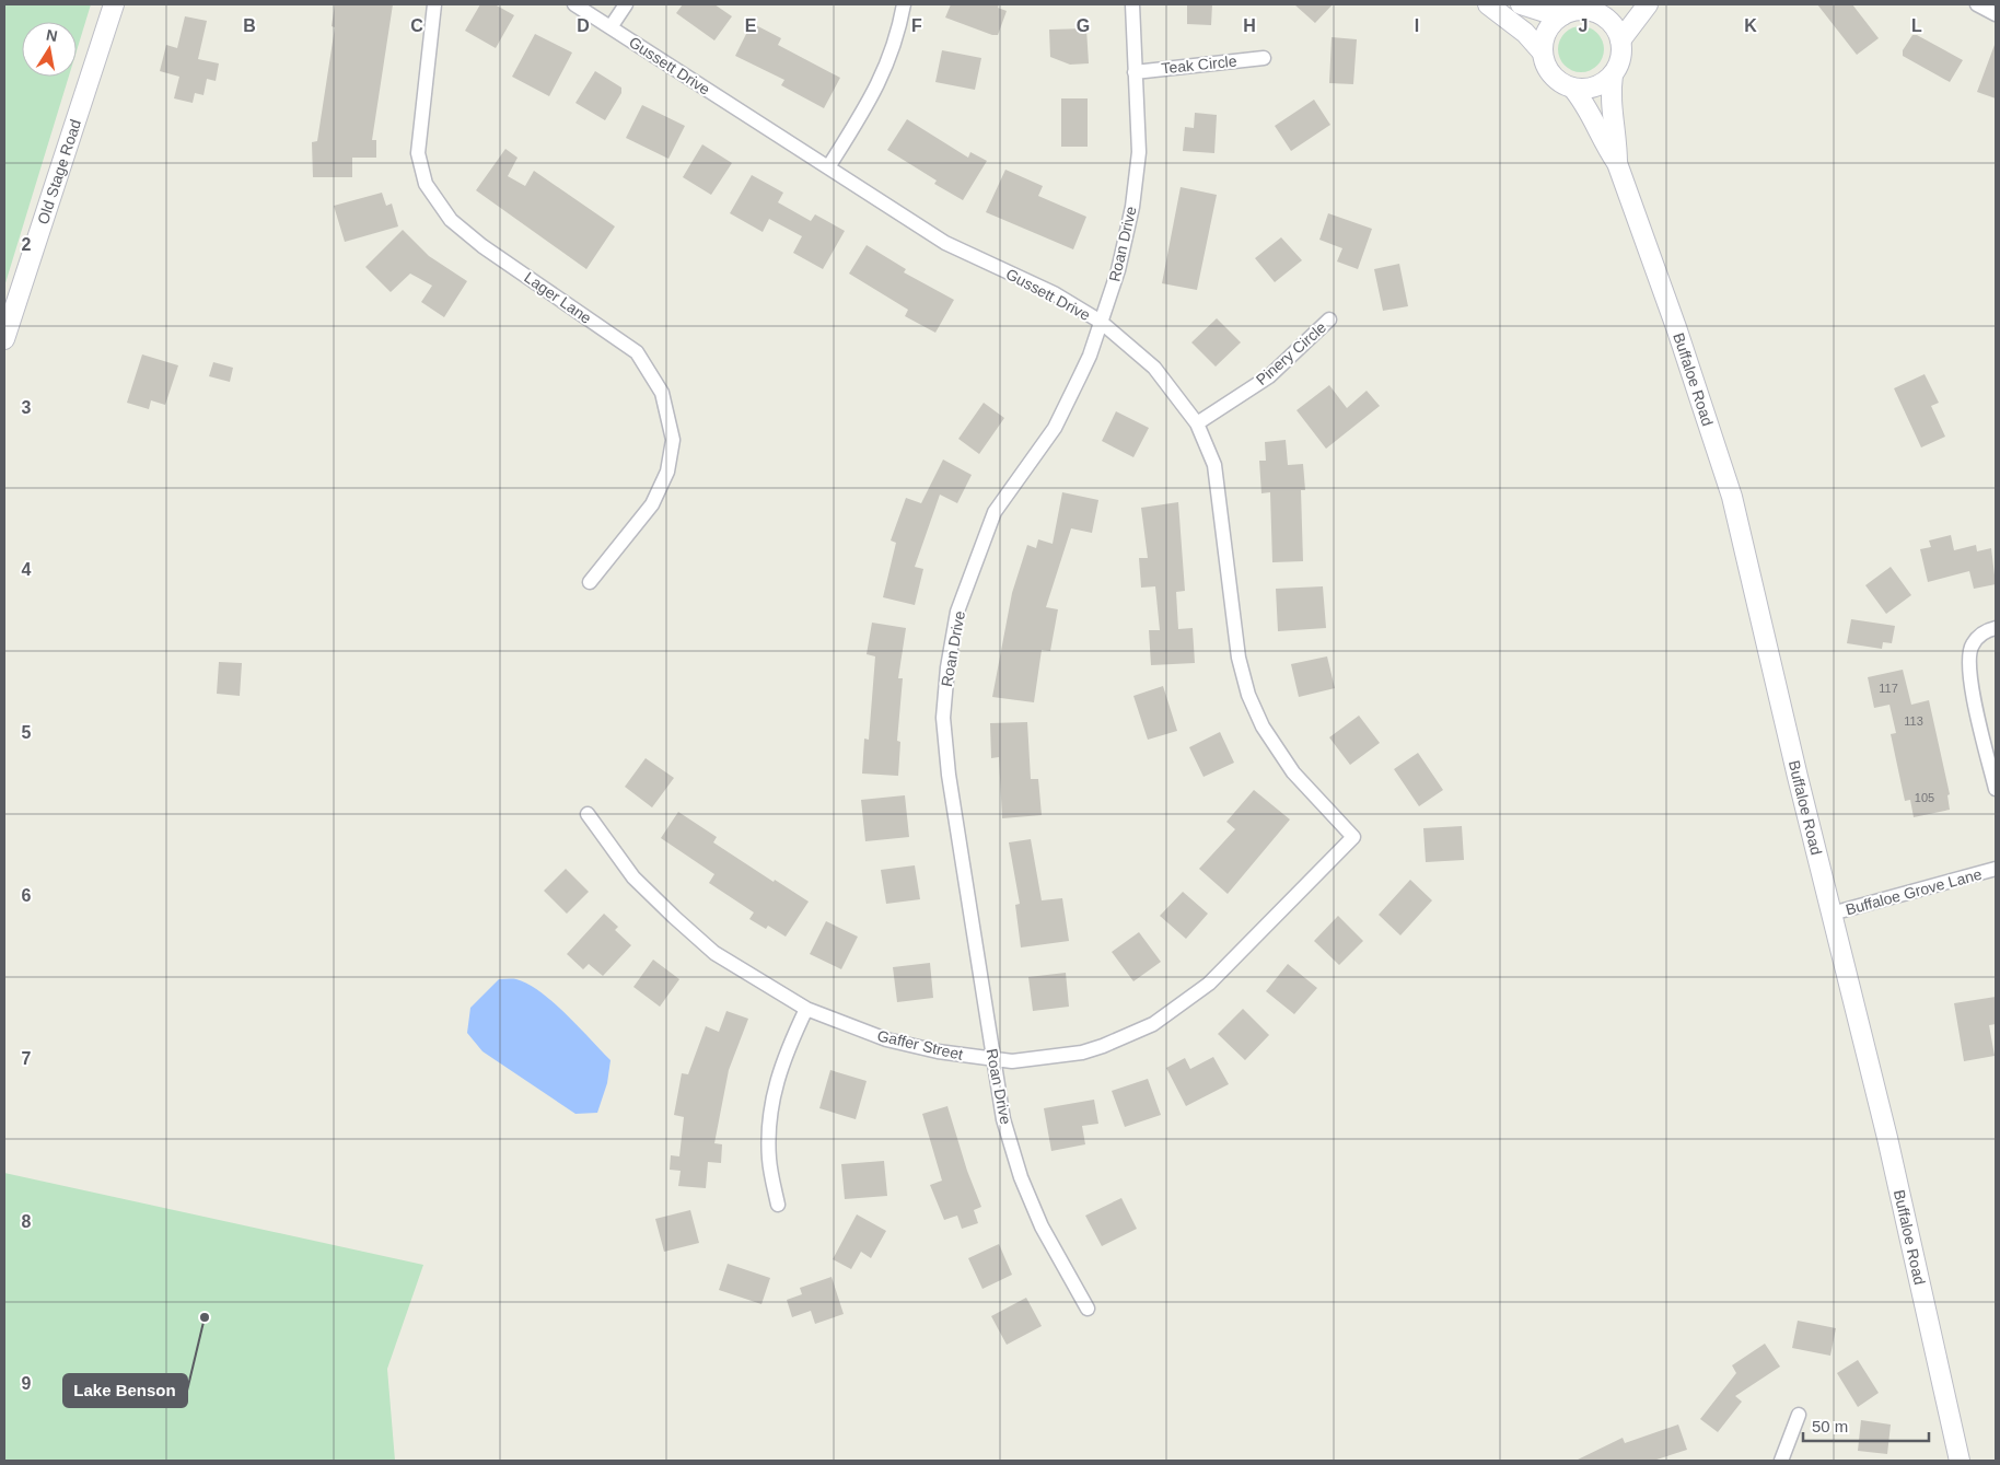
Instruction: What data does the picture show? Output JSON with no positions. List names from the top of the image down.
{
  "streets": {
    "street": [
      "Teak Circle",
      "Gussett Drive",
      "Old Stage Road",
      "Roan Drive",
      "Lager Lane",
      "Pinery Circle",
      "Buffaloe Road",
      "Buffaloe Grove Lane",
      "Gaffer Street"
    ]
  },
  "crossings": [
    ["Teak Circle", "Roan Drive"],
    ["Gussett Drive", "Roan Drive"],
    ["Gussett Drive", "Pinery Circle"],
    ["Gussett Drive", "Gaffer Street"],
    ["Roan Drive", "Gaffer Street"],
    ["Buffaloe Road", "Buffaloe Grove Lane"]
  ],
  "places": ["Lake Benson"],
  "house_numbers": ["117", "113", "105"],
  "scale_bar": "50 m",
  "north": "top",
  "grid": {
    "columns": [
      "B",
      "C",
      "D",
      "E",
      "F",
      "G",
      "H",
      "I",
      "J",
      "K",
      "L"
    ],
    "rows": [
      "2",
      "3",
      "4",
      "5",
      "6",
      "7",
      "8",
      "9"
    ]
  }
}
